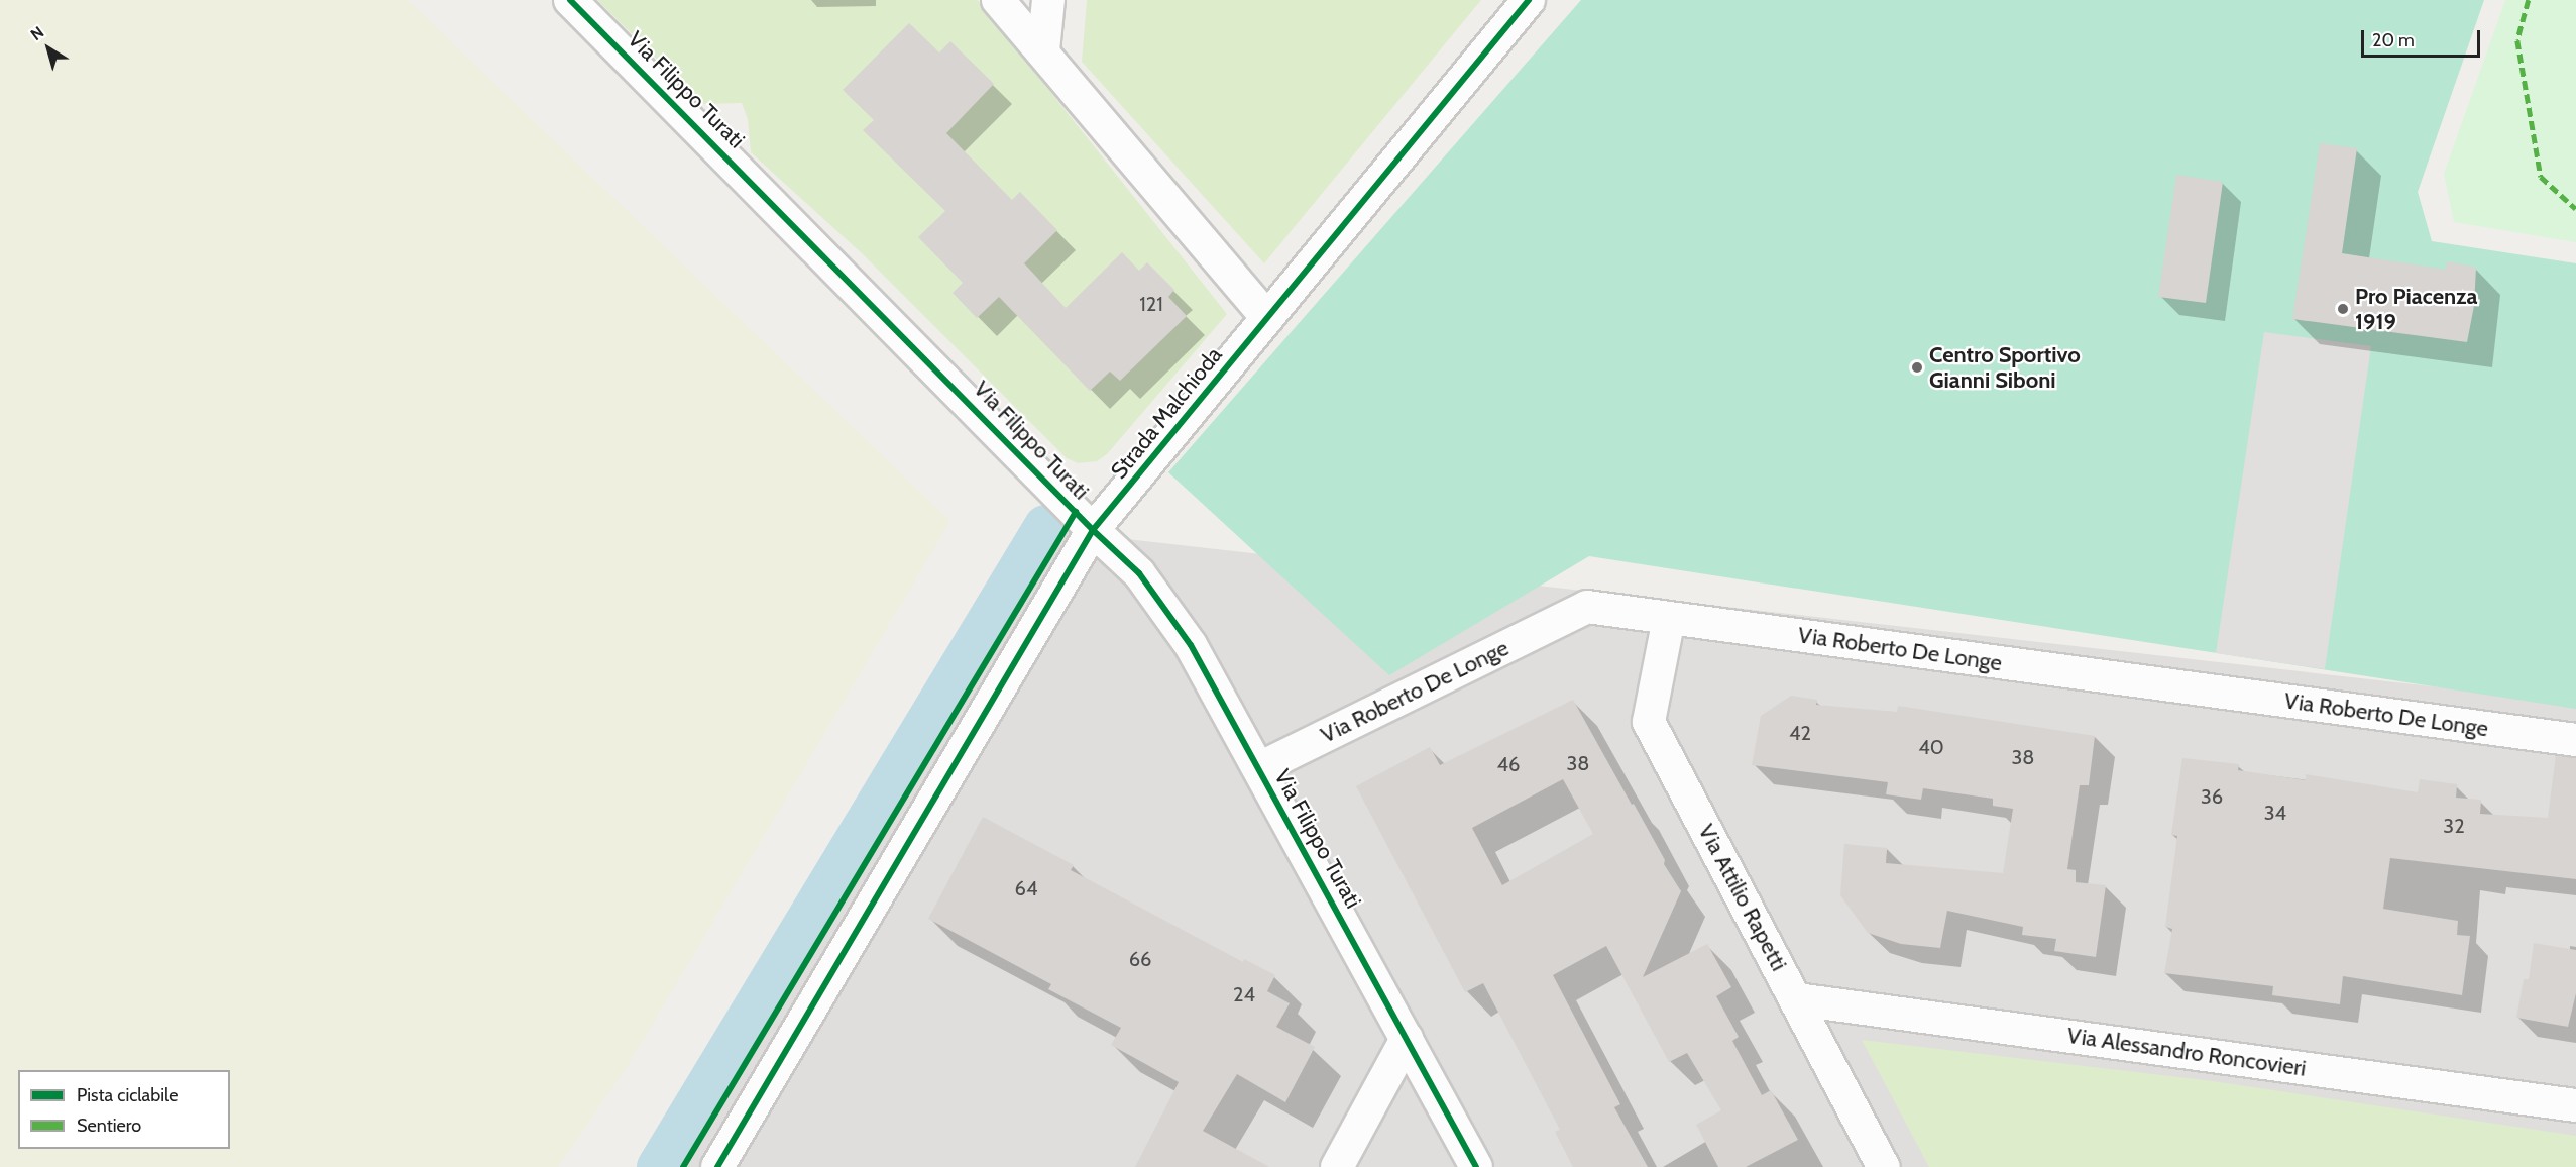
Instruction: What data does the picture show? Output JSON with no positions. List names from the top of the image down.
{
  "streets": {
    "street": [
      "Via Filippo Turati",
      "Strada Malchioda",
      "Via Roberto De Longe",
      "Via Attilio Rapetti",
      "Via Alessandro Roncovieri"
    ]
  },
  "crossings": [
    ["Via Filippo Turati", "Strada Malchioda"],
    ["Via Filippo Turati", "Via Roberto De Longe"],
    ["Via Roberto De Longe", "Via Attilio Rapetti"],
    ["Via Attilio Rapetti", "Via Alessandro Roncovieri"]
  ],
  "places": ["Pro Piacenza 1919", "Centro Sportivo Gianni Siboni"],
  "house_numbers": [
    "121",
    "42",
    "40",
    "38",
    "38",
    "46",
    "36",
    "34",
    "32",
    "64",
    "66",
    "24"
  ],
  "legend": ["Pista ciclabile", "Sentiero"],
  "scale_bar": "20 m",
  "north": "top left"
}
